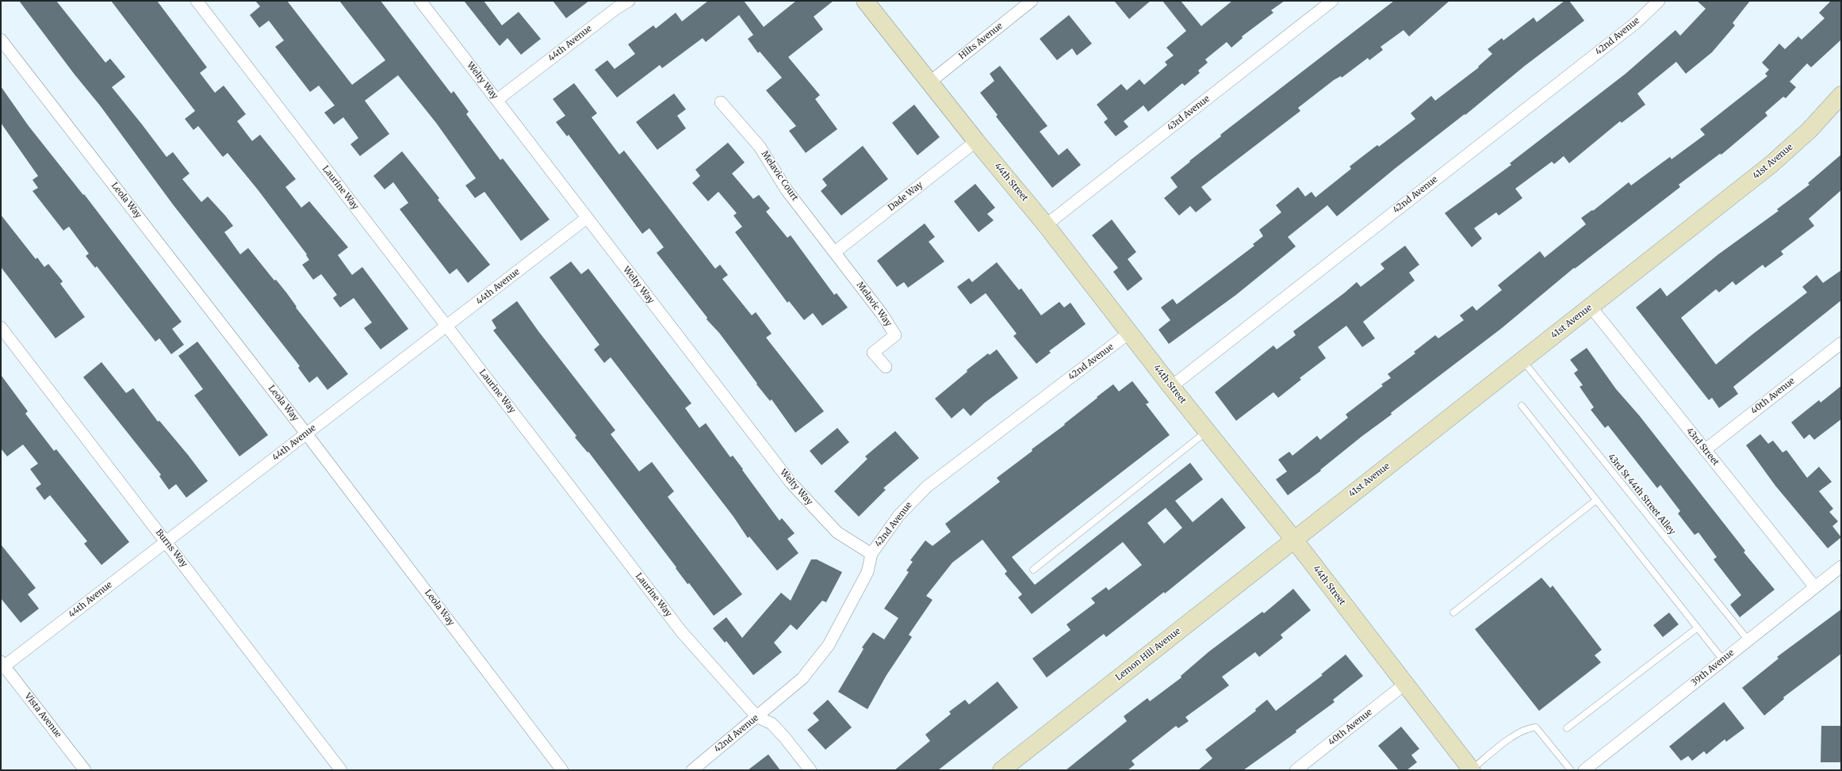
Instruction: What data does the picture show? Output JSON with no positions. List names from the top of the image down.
{
  "streets": {
    "street": [
      "42nd Avenue",
      "Hilts Avenue",
      "44th Avenue",
      "Welty Way",
      "43rd Avenue",
      "41st Avenue",
      "Melavic Court",
      "44th Street",
      "Laurine Way",
      "Dade Way",
      "Leola Way",
      "Melavic Way",
      "40th Avenue",
      "43rd Street",
      "Burns Way",
      "Lemon Hill Avenue",
      "39th Avenue",
      "Vista Avenue"
    ],
    "lane": ["43rd St 44th Street Alley"]
  },
  "crossings": [
    ["42nd Avenue", "Welty Way"],
    ["42nd Avenue", "44th Street"],
    ["42nd Avenue", "Laurine Way"],
    ["Hilts Avenue", "44th Street"],
    ["44th Avenue", "Welty Way"],
    ["44th Avenue", "Laurine Way"],
    ["44th Avenue", "Leola Way"],
    ["44th Avenue", "Burns Way"],
    ["44th Avenue", "Vista Avenue"],
    ["43rd Avenue", "44th Street"],
    ["41st Avenue", "44th Street"],
    ["41st Avenue", "43rd Street"],
    ["41st Avenue", "43rd St 44th Street Alley"],
    ["41st Avenue", "Lemon Hill Avenue"],
    ["Melavic Court", "Dade Way"],
    ["Melavic Court", "Melavic Way"],
    ["44th Street", "Dade Way"],
    ["44th Street", "40th Avenue"],
    ["44th Street", "Lemon Hill Avenue"],
    ["Dade Way", "Melavic Way"],
    ["40th Avenue", "43rd Street"],
    ["43rd Street", "39th Avenue"],
    ["43rd St 44th Street Alley", "39th Avenue"]
  ]
}
